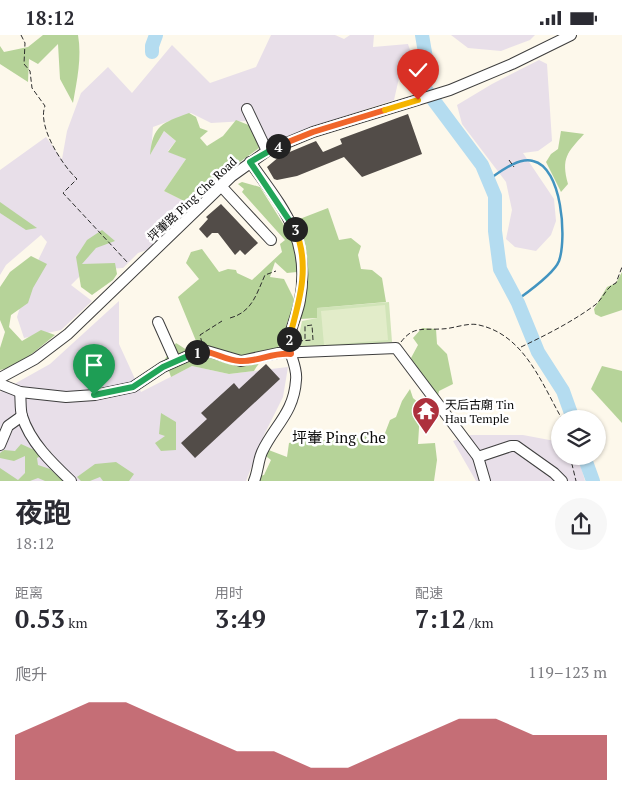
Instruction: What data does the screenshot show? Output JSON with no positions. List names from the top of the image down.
{
  "streets": {
    "street": ["坪輋路 Ping Che Road"]
  },
  "districts": ["坪輋 Ping Che"],
  "places": {
    "temple": ["天后古廟 Tin Hau Temple"]
  },
  "page": {
    "status": "18:12",
    "pins": [
      "4",
      "3",
      "2",
      "1"
    ],
    "heading": ["夜跑", "18:12"],
    "stats": [
      ["距离", "0.53 km"],
      ["用时", "3:49"],
      ["配速", "7:12 /km"]
    ],
    "chart": ["爬升", "119–123 m"]
  }
}
